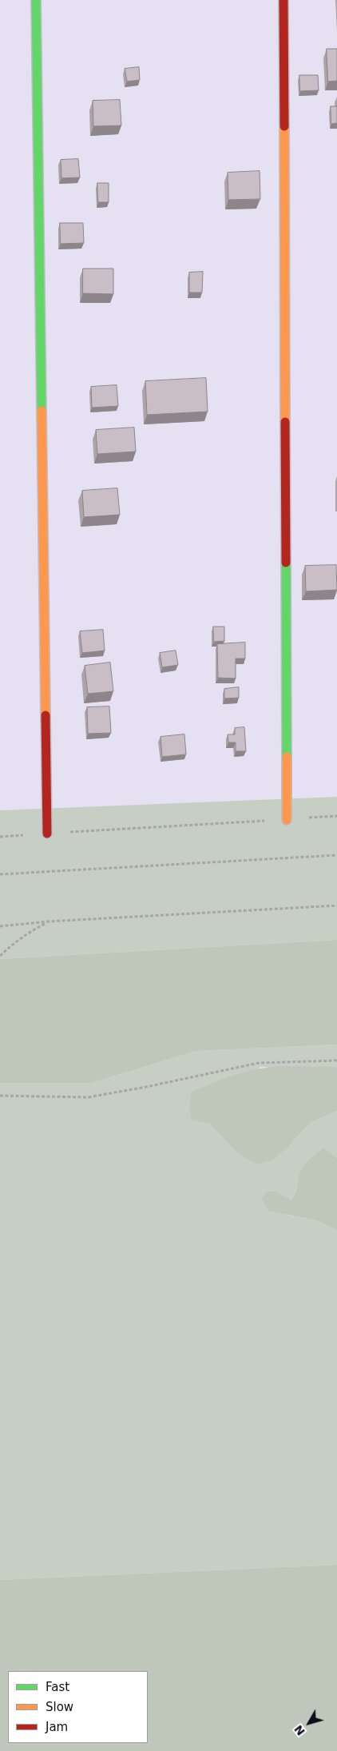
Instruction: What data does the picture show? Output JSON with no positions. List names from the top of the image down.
{
  "legend": ["Fast", "Slow", "Jam"],
  "north": "bottom left"
}
